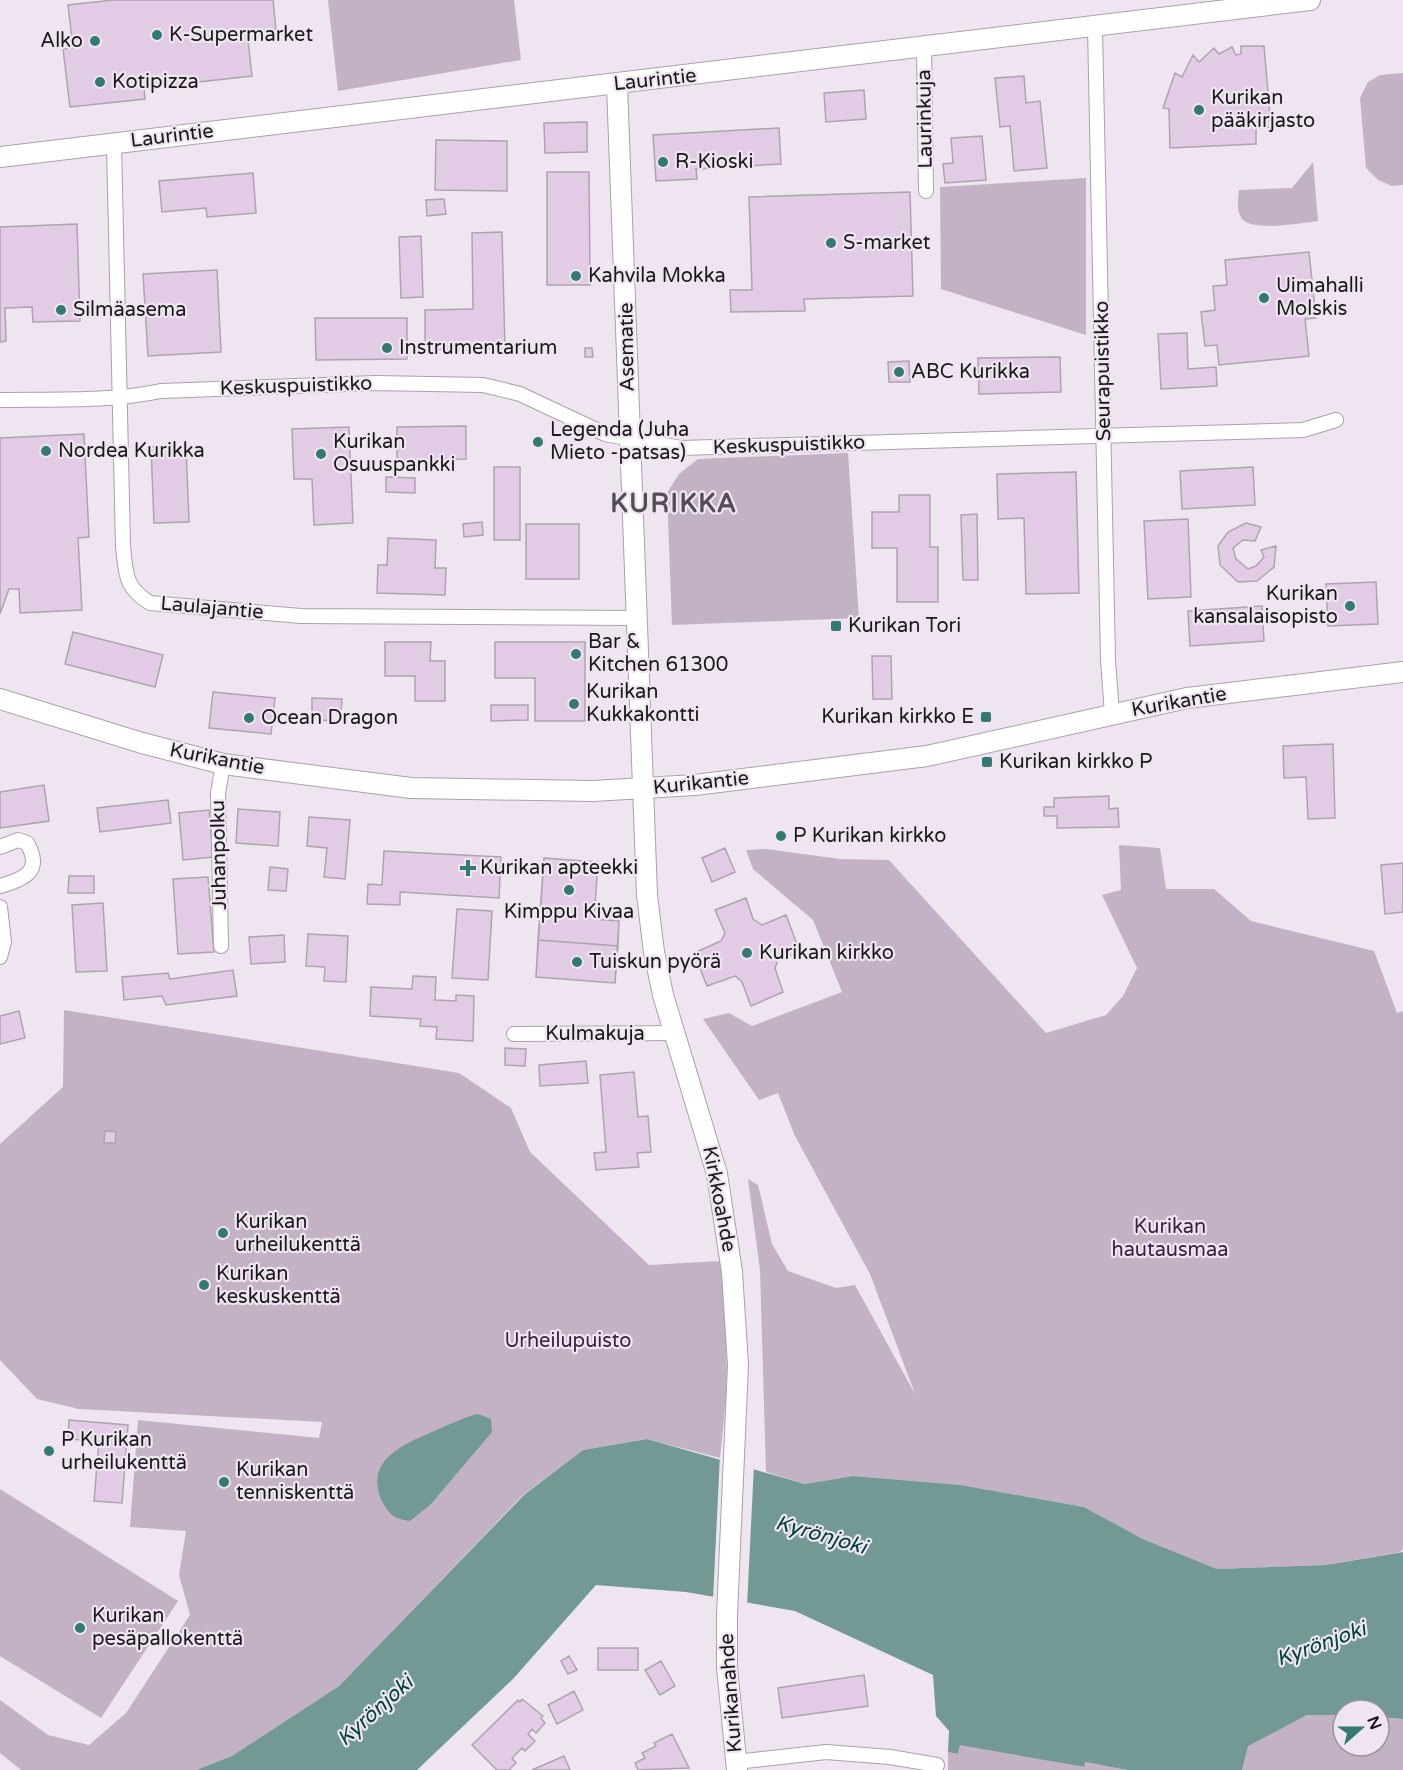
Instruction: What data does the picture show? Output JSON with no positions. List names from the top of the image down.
{
  "streets": {
    "main road": [
      "Laurintie",
      "Asematie",
      "Kurikantie",
      "Kirkkoahde",
      "Kurikanahde"
    ],
    "street": [
      "Laurinkuja",
      "Seurapuistikko",
      "Keskuspuistikko",
      "Laulajantie",
      "Juhanpolku",
      "Kulmakuja"
    ]
  },
  "crossings": [
    ["Laurintie", "Laurinkuja"],
    ["Laurintie", "Asematie"],
    ["Laurintie", "Seurapuistikko"],
    ["Laurintie", "Laulajantie"],
    ["Asematie", "Keskuspuistikko"],
    ["Asematie", "Laulajantie"],
    ["Asematie", "Kurikantie"],
    ["Asematie", "Kirkkoahde"],
    ["Seurapuistikko", "Keskuspuistikko"],
    ["Seurapuistikko", "Kurikantie"],
    ["Keskuspuistikko", "Laulajantie"],
    ["Kurikantie", "Juhanpolku"],
    ["Kurikantie", "Kirkkoahde"],
    ["Kulmakuja", "Kirkkoahde"],
    ["Kirkkoahde", "Kurikanahde"]
  ],
  "districts": ["KURIKKA"],
  "water": ["Kyrönjoki"],
  "parks": ["Kurikan hautausmaa", "Urheilupuisto"],
  "places": {
    "other": [
      "K-Supermarket",
      "Alko",
      "Kotipizza",
      "Kurikan pääkirjasto",
      "R-Kioski",
      "S-market",
      "Kahvila Mokka",
      "Uimahalli Molskis",
      "Silmäasema",
      "Instrumentarium",
      "ABC Kurikka",
      "Legenda (Juha Mieto -patsas)",
      "Nordea Kurikka",
      "Kurikan Osuuspankki",
      "Kurikan kansalaisopisto",
      "Bar & Kitchen 61300",
      "Kurikan Kukkakontti",
      "Ocean Dragon",
      "P Kurikan kirkko",
      "Kimppu Kivaa",
      "Kurikan kirkko",
      "Tuiskun pyörä",
      "Kurikan urheilukenttä",
      "Kurikan keskuskenttä",
      "P Kurikan urheilukenttä",
      "Kurikan tenniskenttä",
      "Kurikan pesäpallokenttä"
    ],
    "transit": ["Kurikan Tori", "Kurikan kirkko E", "Kurikan kirkko P"],
    "health": ["Kurikan apteekki"]
  },
  "north": "right"
}
